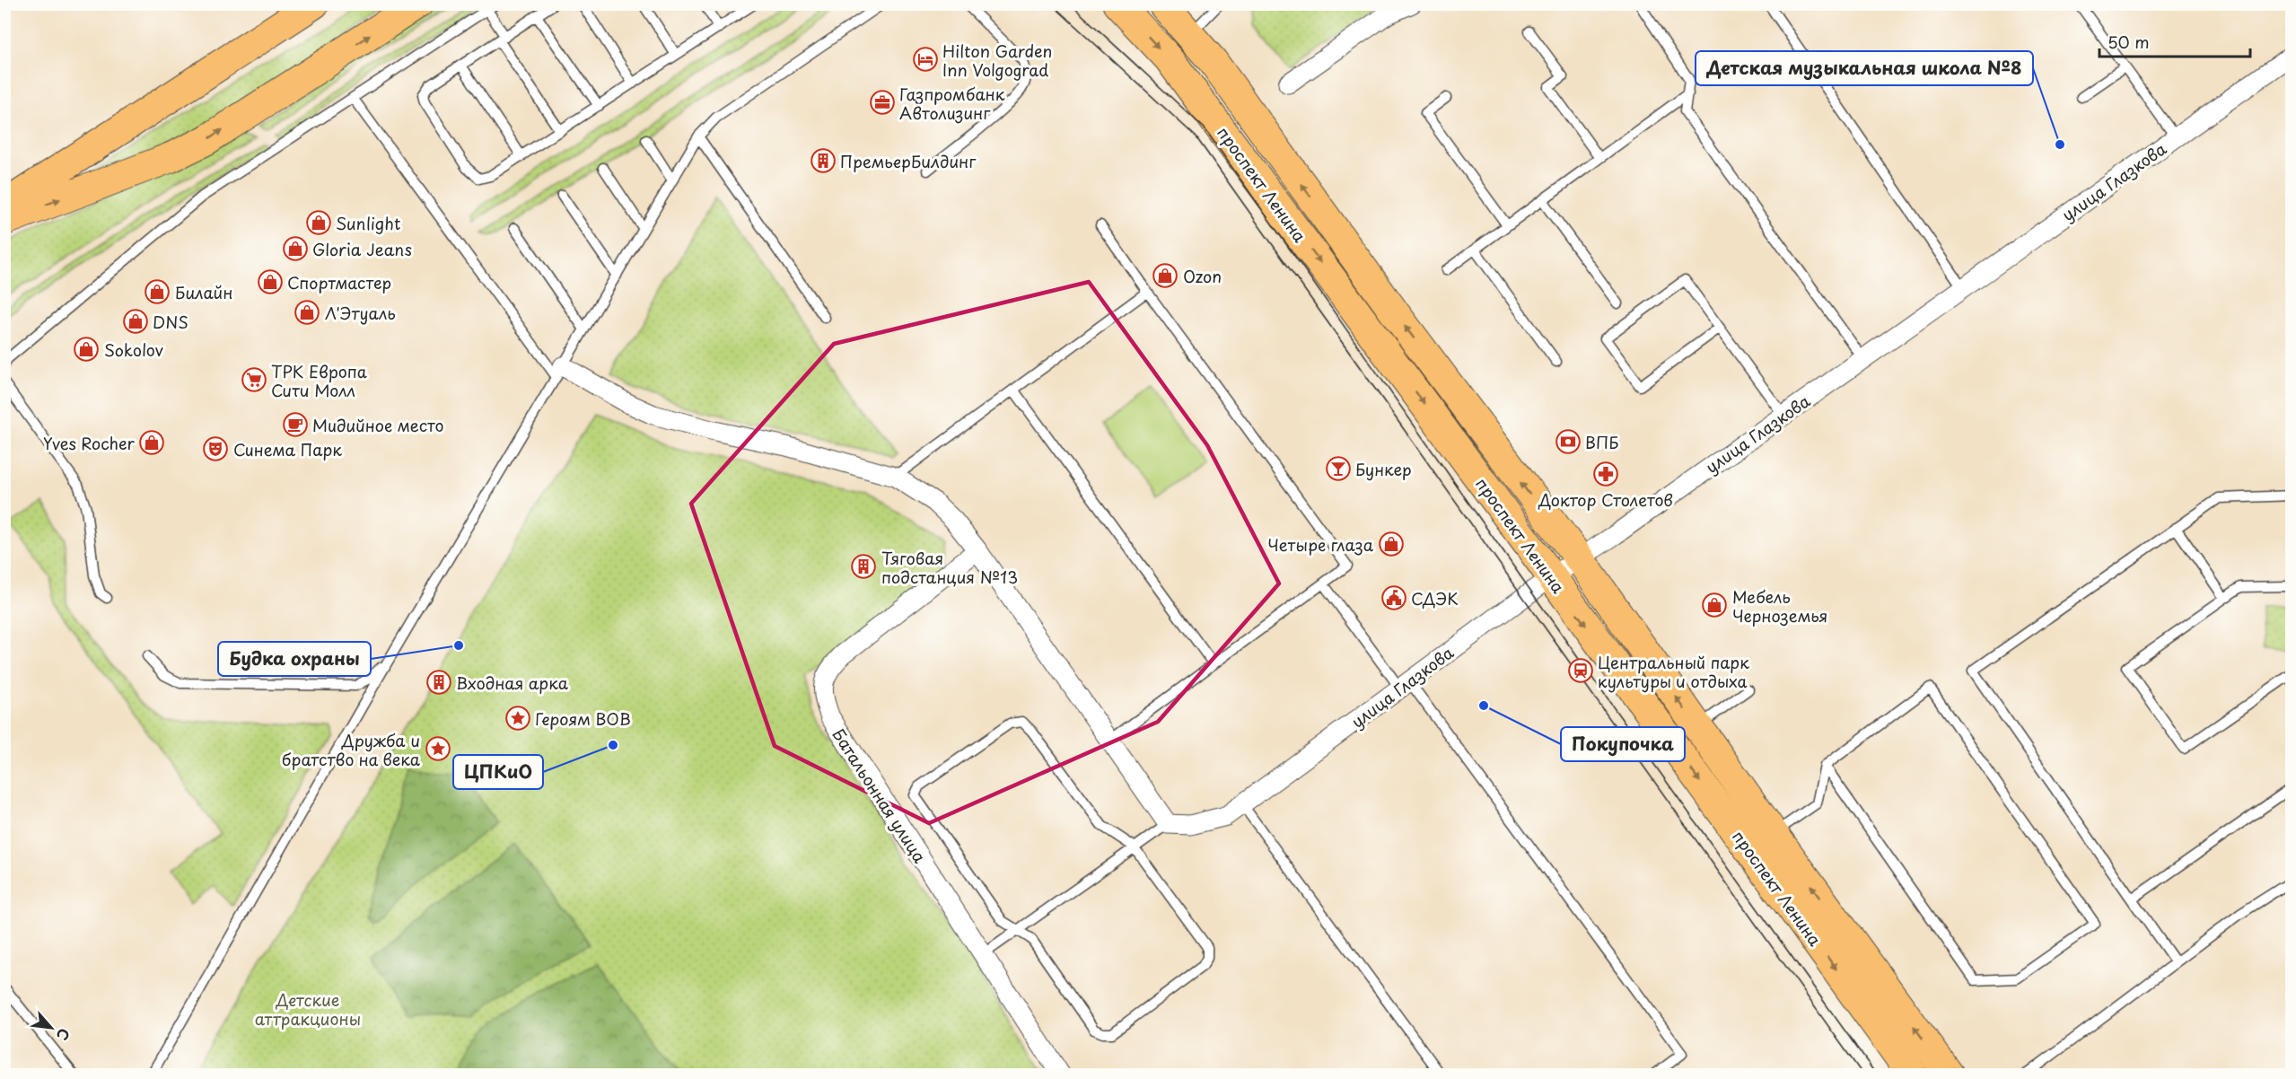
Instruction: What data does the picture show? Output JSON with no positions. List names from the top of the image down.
{
  "streets": {
    "main road": ["проспект Ленина"],
    "street": ["улица Глазкова", "Батальонная улица"]
  },
  "crossings": [
    ["улица Глазкова", "проспект Ленина"]
  ],
  "parks": ["Детские аттракционы"],
  "places": {
    "hotel": ["Hilton Garden Inn Volgograd"],
    "office": ["Газпромбанк Автолизинг"],
    "other": [
      "Детская музыкальная школа №8",
      "Будка охраны",
      "Покупочка",
      "ЦПКиО"
    ],
    "building": ["ПремьерБилдинг", "Тяговая подстанция №13", "Входная арка"],
    "shop": [
      "Sunlight",
      "Gloria Jeans",
      "Ozon",
      "Спортмастер",
      "Билайн",
      "Л'Этуаль",
      "DNS",
      "Sokolov",
      "Yves Rocher",
      "Четыре глаза",
      "Мебель Черноземья"
    ],
    "supermarket": ["ТРК Европа Сити Молл"],
    "cafe": ["Мидийное место"],
    "bank": ["ВПБ"],
    "theatre": ["Синема Парк"],
    "bar": ["Бункер"],
    "pharmacy": ["Доктор Столетов"],
    "public building": ["СДЭК"],
    "station": ["Центральный парк культуры и отдыха"],
    "place": ["Героям ВОВ", "Дружба и братство на века"]
  },
  "scale_bar": "50 m",
  "north": "bottom right"
}
